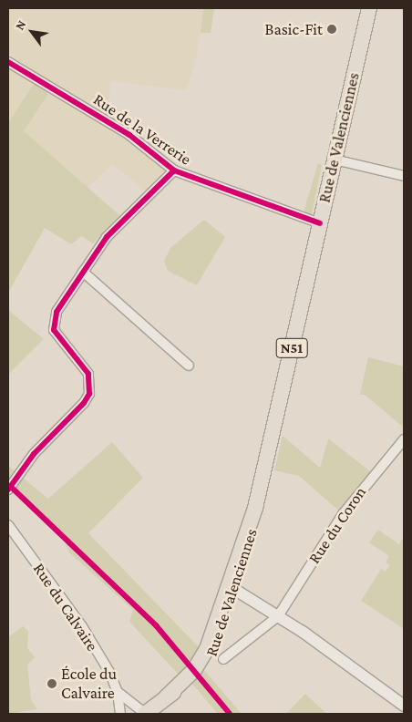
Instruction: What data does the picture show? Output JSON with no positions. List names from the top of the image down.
{
  "streets": {
    "main road": ["Rue de Valenciennes", "N51"],
    "street": ["Rue de la Verrerie", "Rue du Coron", "Rue du Calvaire"]
  },
  "crossings": [
    ["Rue de la Verrerie", "Rue de Valenciennes"],
    ["Rue de Valenciennes", "Rue du Calvaire"]
  ],
  "places": ["Basic-Fit", "École du Calvaire"],
  "north": "top left"
}
